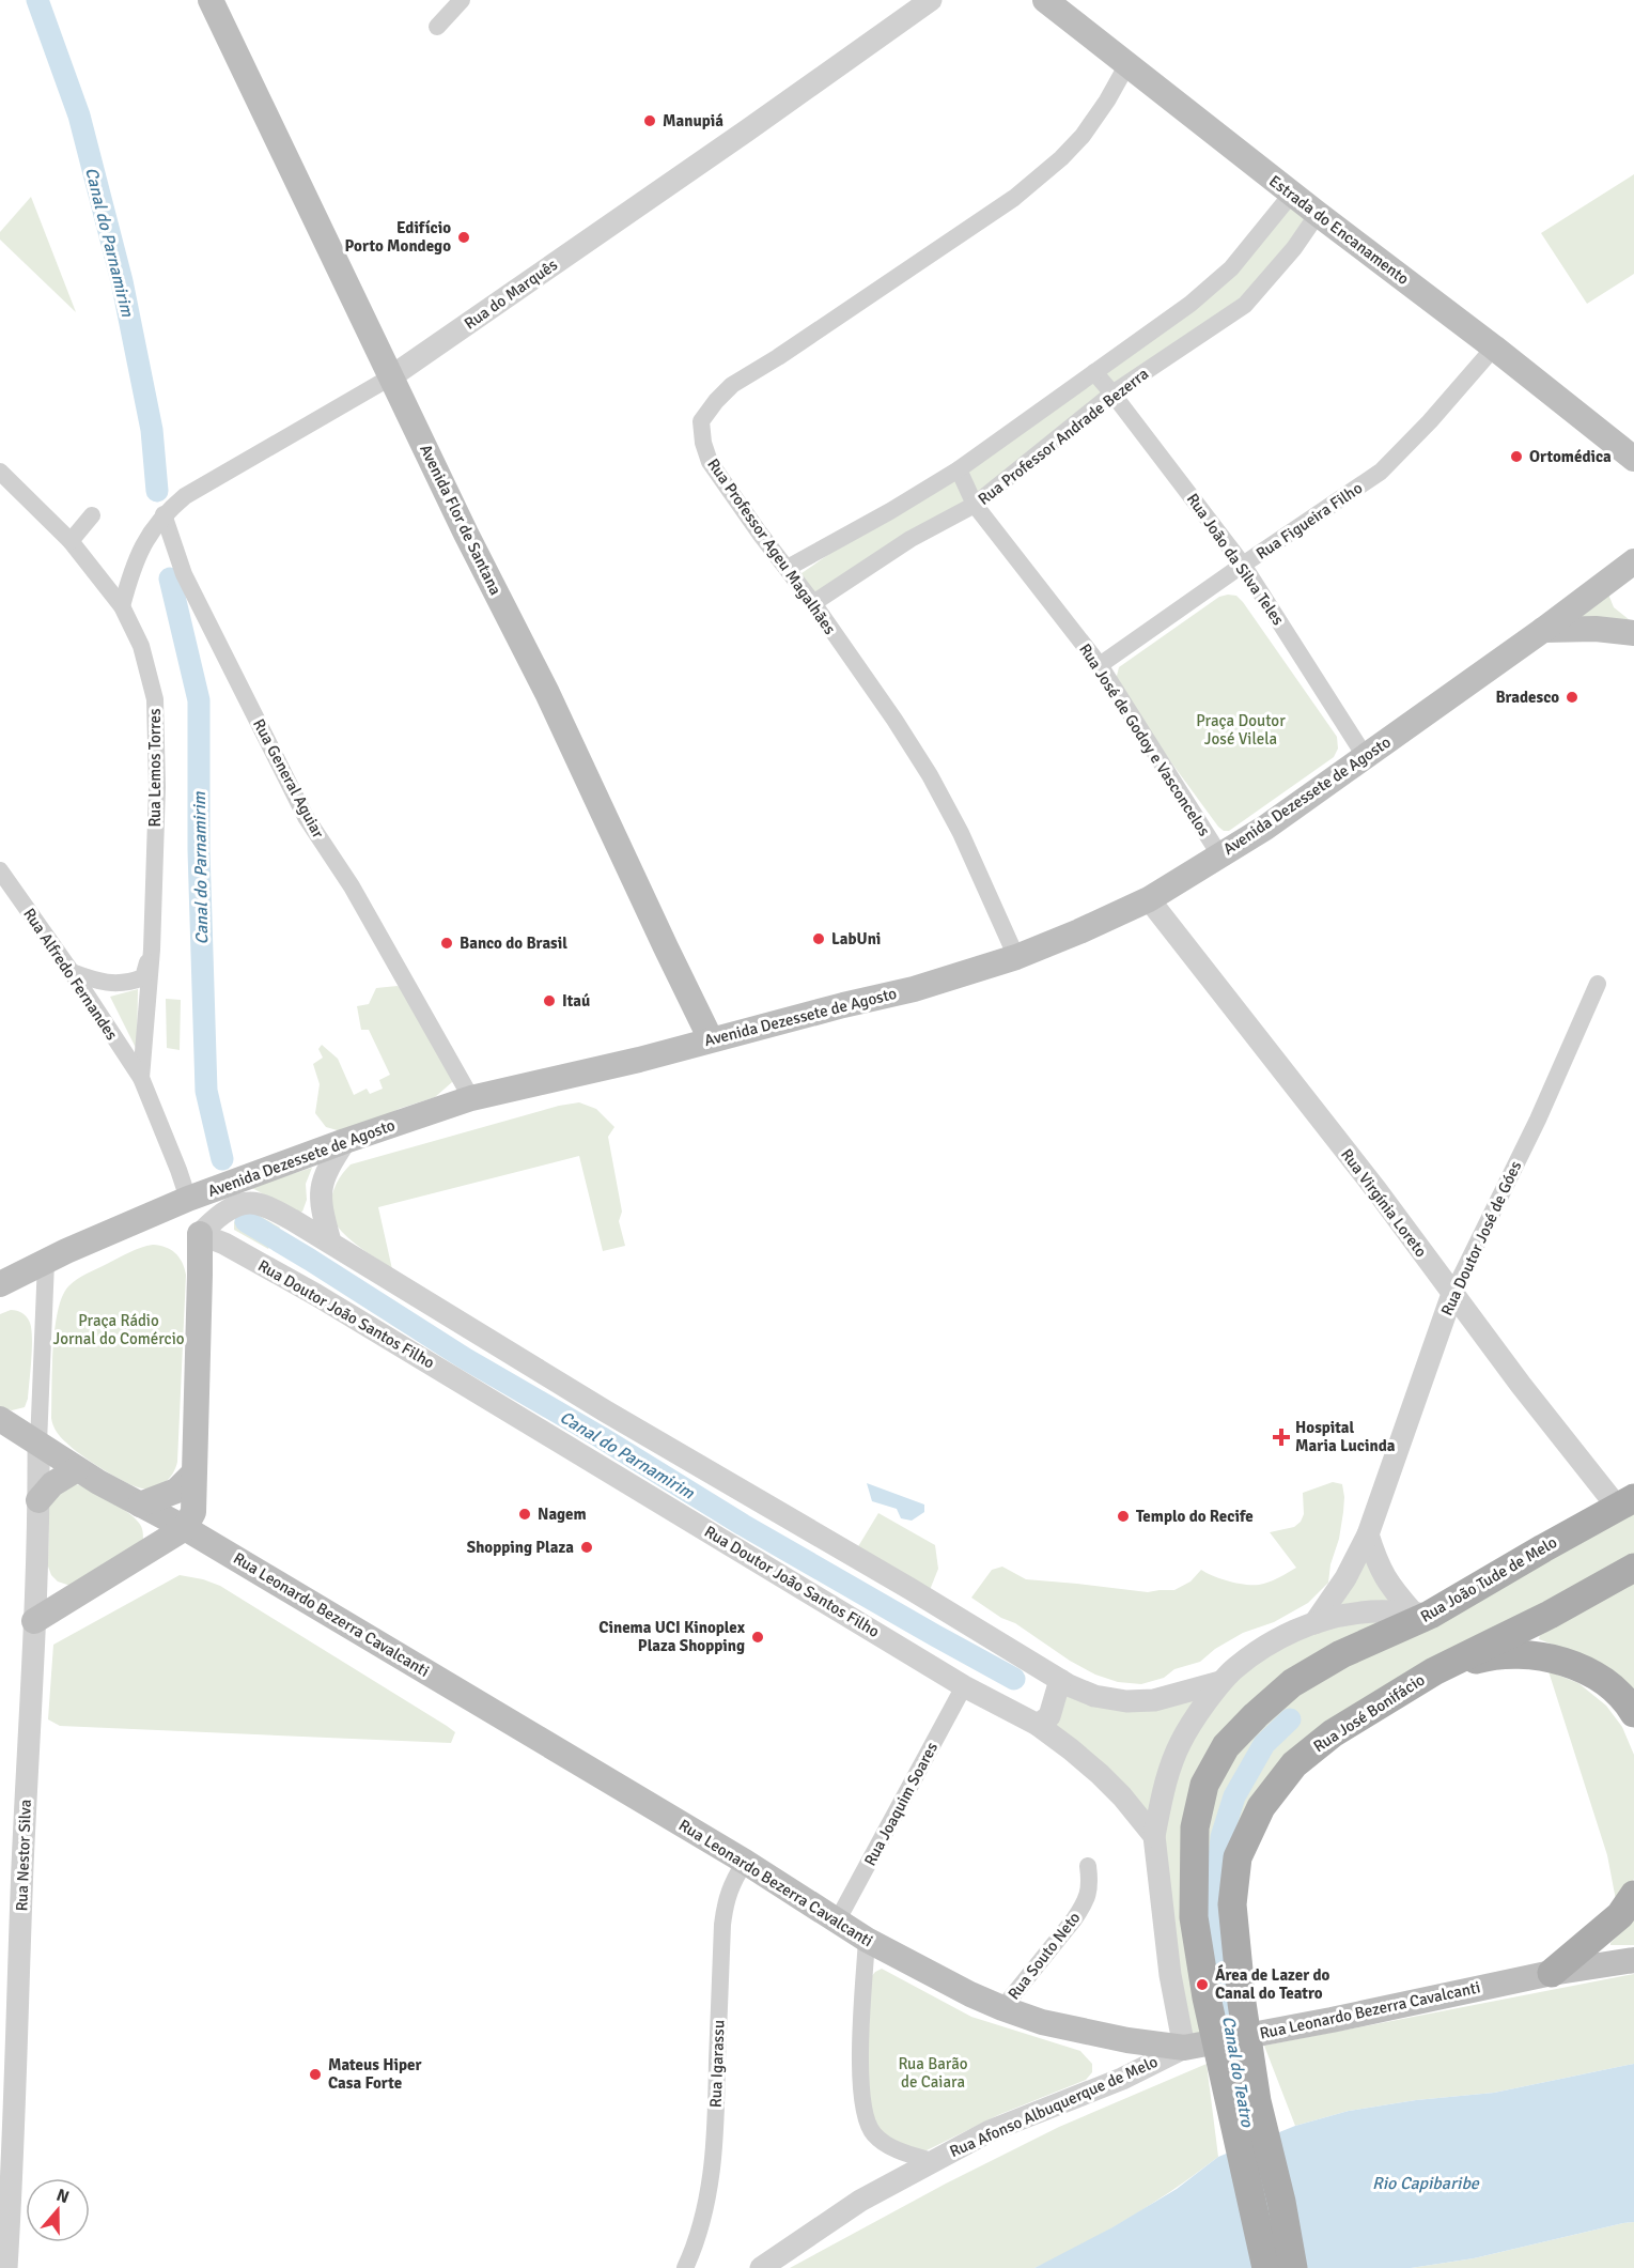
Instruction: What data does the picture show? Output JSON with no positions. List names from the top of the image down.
{
  "streets": {
    "main road": [
      "Estrada do Encanamento",
      "Avenida Flor de Santana",
      "Avenida Dezessete de Agosto",
      "Rua João Tude de Melo",
      "Rua Leonardo Bezerra Cavalcanti",
      "Rua José Bonifácio"
    ],
    "street": [
      "Rua do Marquês",
      "Rua Professor Andrade Bezerra",
      "Rua Figueira Filho",
      "Rua Professor Ageu Magalhães",
      "Rua João da Silva Teles",
      "Rua José de Godoy e Vasconcelos",
      "Rua Lemos Torres",
      "Rua General Aguiar",
      "Rua Alfredo Fernandes",
      "Rua Virgínia Loreto",
      "Rua Doutor José de Góes",
      "Rua Doutor João Santos Filho",
      "Rua Joaquim Soares",
      "Rua Nestor Silva",
      "Rua Souto Neto",
      "Rua Igarassu",
      "Rua Afonso Albuquerque de Melo"
    ]
  },
  "crossings": [
    ["Estrada do Encanamento", "Rua Professor Andrade Bezerra"],
    ["Estrada do Encanamento", "Rua Figueira Filho"],
    ["Estrada do Encanamento", "Rua Professor Ageu Magalhães"],
    ["Rua do Marquês", "Avenida Flor de Santana"],
    ["Rua do Marquês", "Rua Lemos Torres"],
    ["Rua do Marquês", "Rua General Aguiar"],
    ["Rua Professor Andrade Bezerra", "Rua Professor Ageu Magalhães"],
    ["Rua Professor Andrade Bezerra", "Rua João da Silva Teles"],
    ["Rua Professor Andrade Bezerra", "Rua José de Godoy e Vasconcelos"],
    ["Avenida Flor de Santana", "Avenida Dezessete de Agosto"],
    ["Rua Figueira Filho", "Rua João da Silva Teles"],
    ["Rua Figueira Filho", "Rua José de Godoy e Vasconcelos"],
    ["Rua Professor Ageu Magalhães", "Avenida Dezessete de Agosto"],
    ["Rua João da Silva Teles", "Avenida Dezessete de Agosto"],
    ["Rua José de Godoy e Vasconcelos", "Avenida Dezessete de Agosto"],
    ["Rua Lemos Torres", "Rua Alfredo Fernandes"],
    ["Rua General Aguiar", "Avenida Dezessete de Agosto"],
    ["Avenida Dezessete de Agosto", "Rua Virgínia Loreto"],
    ["Rua Virgínia Loreto", "Rua Doutor José de Góes"],
    ["Rua Virgínia Loreto", "Rua João Tude de Melo"],
    ["Rua Doutor João Santos Filho", "Rua Joaquim Soares"],
    ["Rua Leonardo Bezerra Cavalcanti", "Rua Joaquim Soares"],
    ["Rua Leonardo Bezerra Cavalcanti", "Rua Nestor Silva"],
    ["Rua Leonardo Bezerra Cavalcanti", "Rua Souto Neto"],
    ["Rua Leonardo Bezerra Cavalcanti", "Rua Igarassu"],
    ["Rua Leonardo Bezerra Cavalcanti", "Rua Afonso Albuquerque de Melo"]
  ],
  "water": ["Canal do Parnamirim", "Canal do Teatro", "Rio Capibaribe"],
  "parks": ["Praça Doutor José Vilela", "Praça Rádio Jornal do Comércio", "Rua Barão de Caiara"],
  "places": {
    "other": [
      "Manupiá",
      "Edifício Porto Mondego",
      "Ortomédica",
      "Bradesco",
      "LabUni",
      "Banco do Brasil",
      "Itaú",
      "Nagem",
      "Templo do Recife",
      "Shopping Plaza",
      "Cinema UCI Kinoplex Plaza Shopping",
      "Área de Lazer do Canal do Teatro",
      "Mateus Hiper Casa Forte"
    ],
    "health": ["Hospital Maria Lucinda"]
  },
  "north": "top"
}
